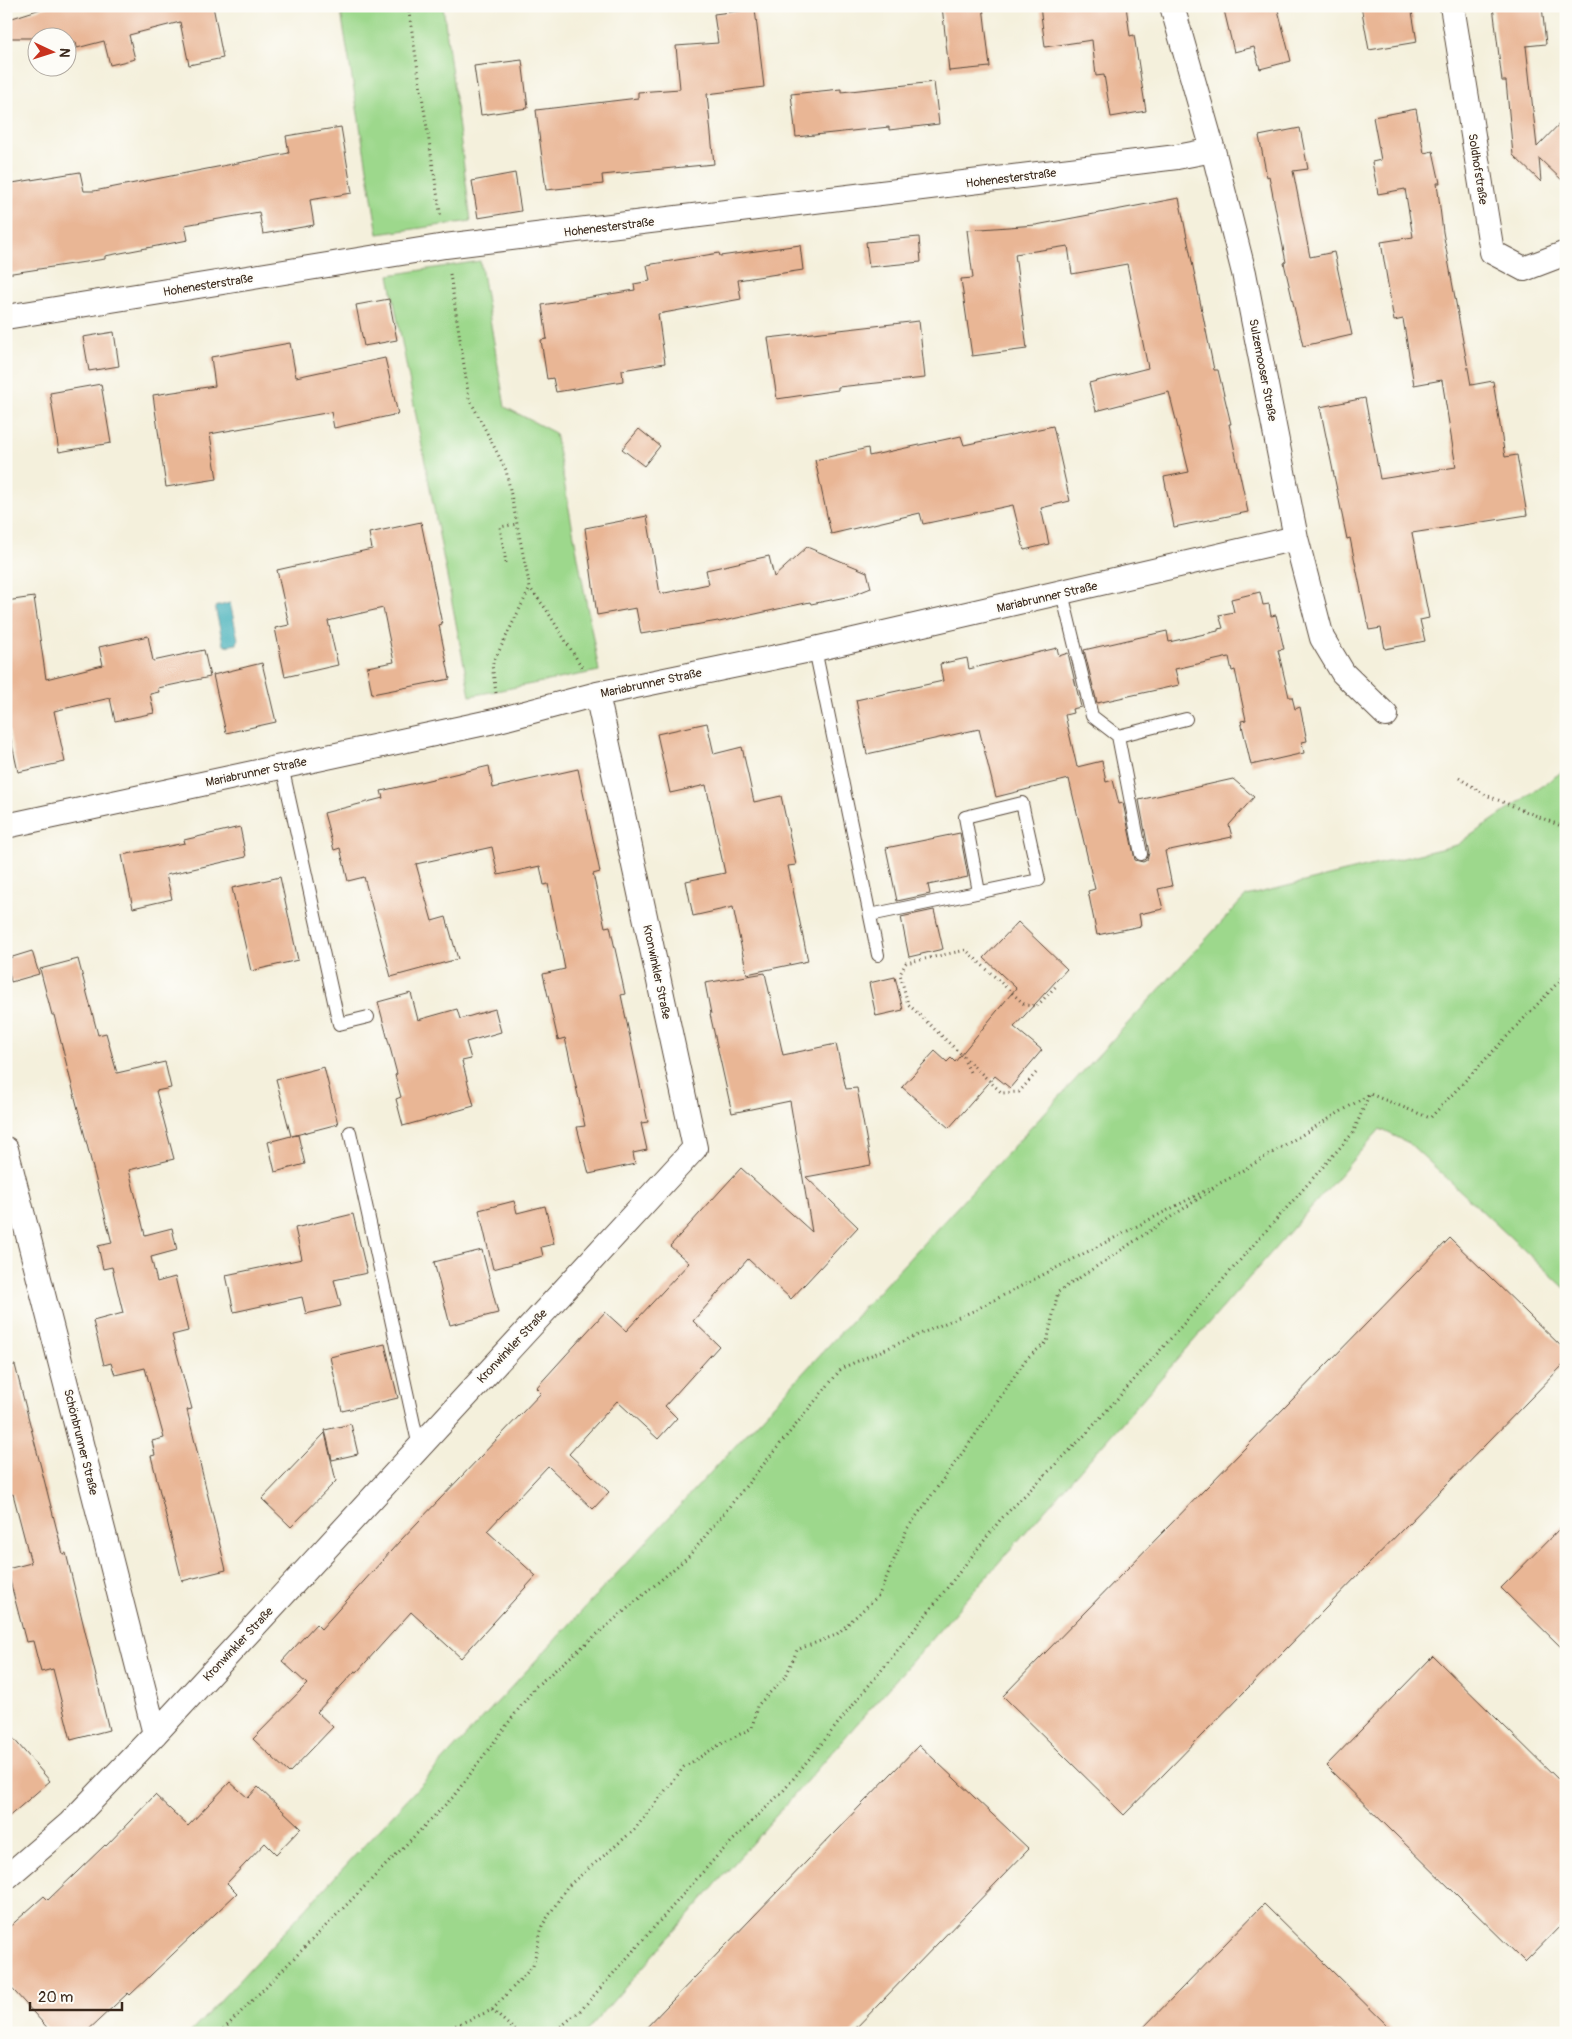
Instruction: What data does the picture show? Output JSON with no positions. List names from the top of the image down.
{
  "streets": {
    "street": [
      "Soldhofstraße",
      "Hohenesterstraße",
      "Sulzemooser Straße",
      "Mariabrunner Straße",
      "Kronwinkler Straße",
      "Schönbrunner Straße"
    ]
  },
  "crossings": [
    ["Hohenesterstraße", "Sulzemooser Straße"],
    ["Sulzemooser Straße", "Mariabrunner Straße"],
    ["Mariabrunner Straße", "Kronwinkler Straße"],
    ["Kronwinkler Straße", "Schönbrunner Straße"]
  ],
  "scale_bar": "20 m",
  "north": "right"
}
